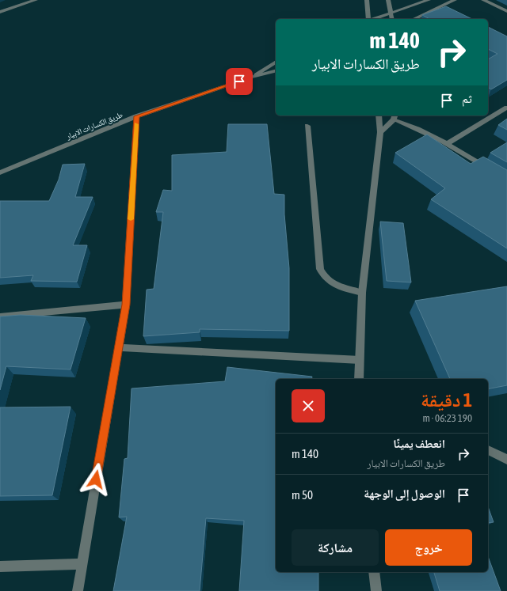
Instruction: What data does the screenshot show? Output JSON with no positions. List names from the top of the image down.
{
  "streets": {
    "street": ["طريق الكسارات الابيار"]
  },
  "page": {
    "turn": ["140 m", "طريق الكسارات الابيار"],
    "then": "ثم",
    "heading": ["1 دقيقة", "190 m · 06:23"],
    "list": [
      {
        "name": "انعطف يمينًا",
        "note": "طريق الكسارات الابيار",
        "value": "140 m"
      },
      {
        "name": "الوصول إلى الوجهة",
        "value": "50 m"
      }
    ],
    "buttons": ["خروج", "مشاركة"]
  }
}
